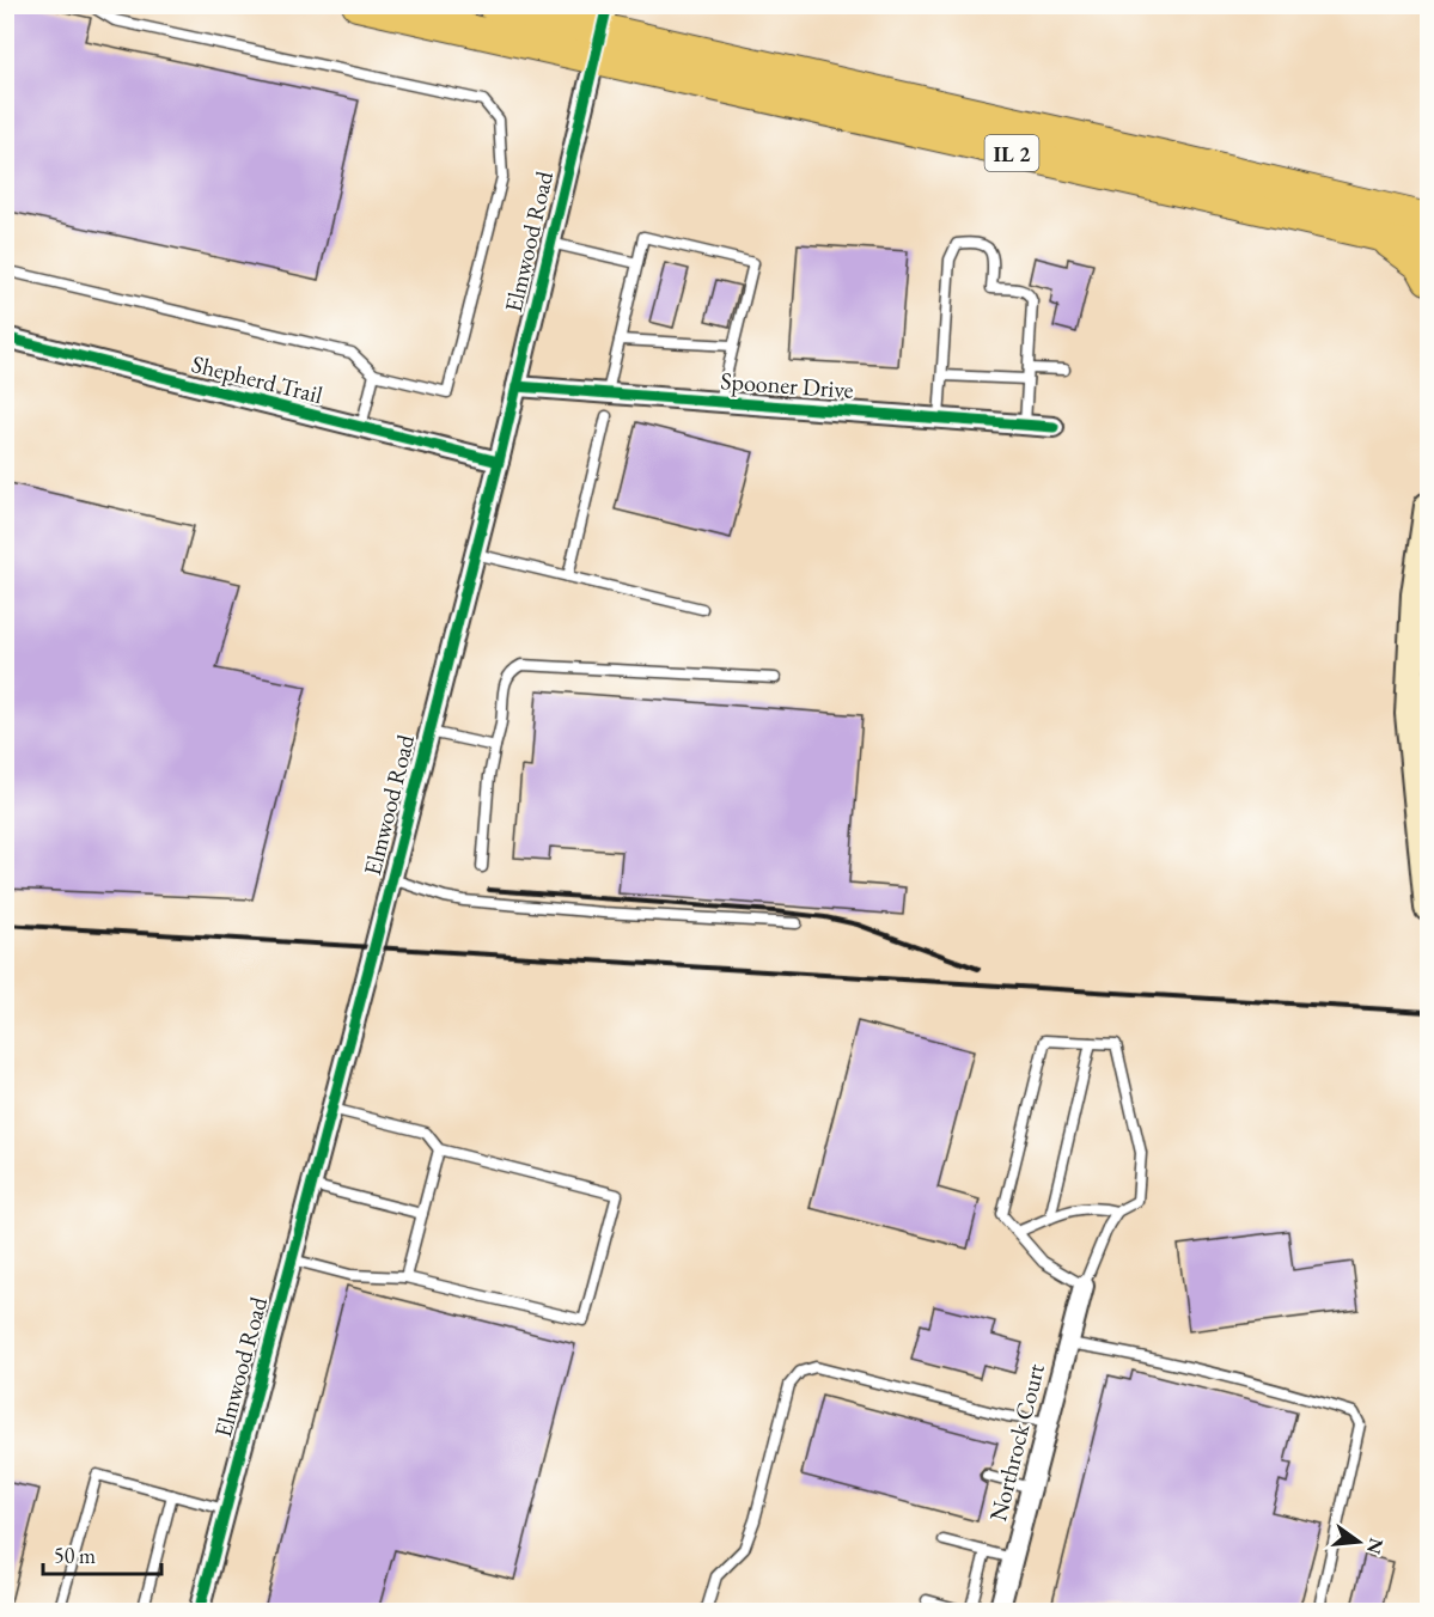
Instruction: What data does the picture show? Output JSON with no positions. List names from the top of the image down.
{
  "streets": {
    "main road": ["IL 2"],
    "street": [
      "Elmwood Road",
      "Shepherd Trail",
      "Spooner Drive",
      "Northrock Court"
    ]
  },
  "crossings": [
    ["IL 2", "Elmwood Road"],
    ["Elmwood Road", "Shepherd Trail"],
    ["Elmwood Road", "Spooner Drive"]
  ],
  "scale_bar": "50 m",
  "north": "right"
}
